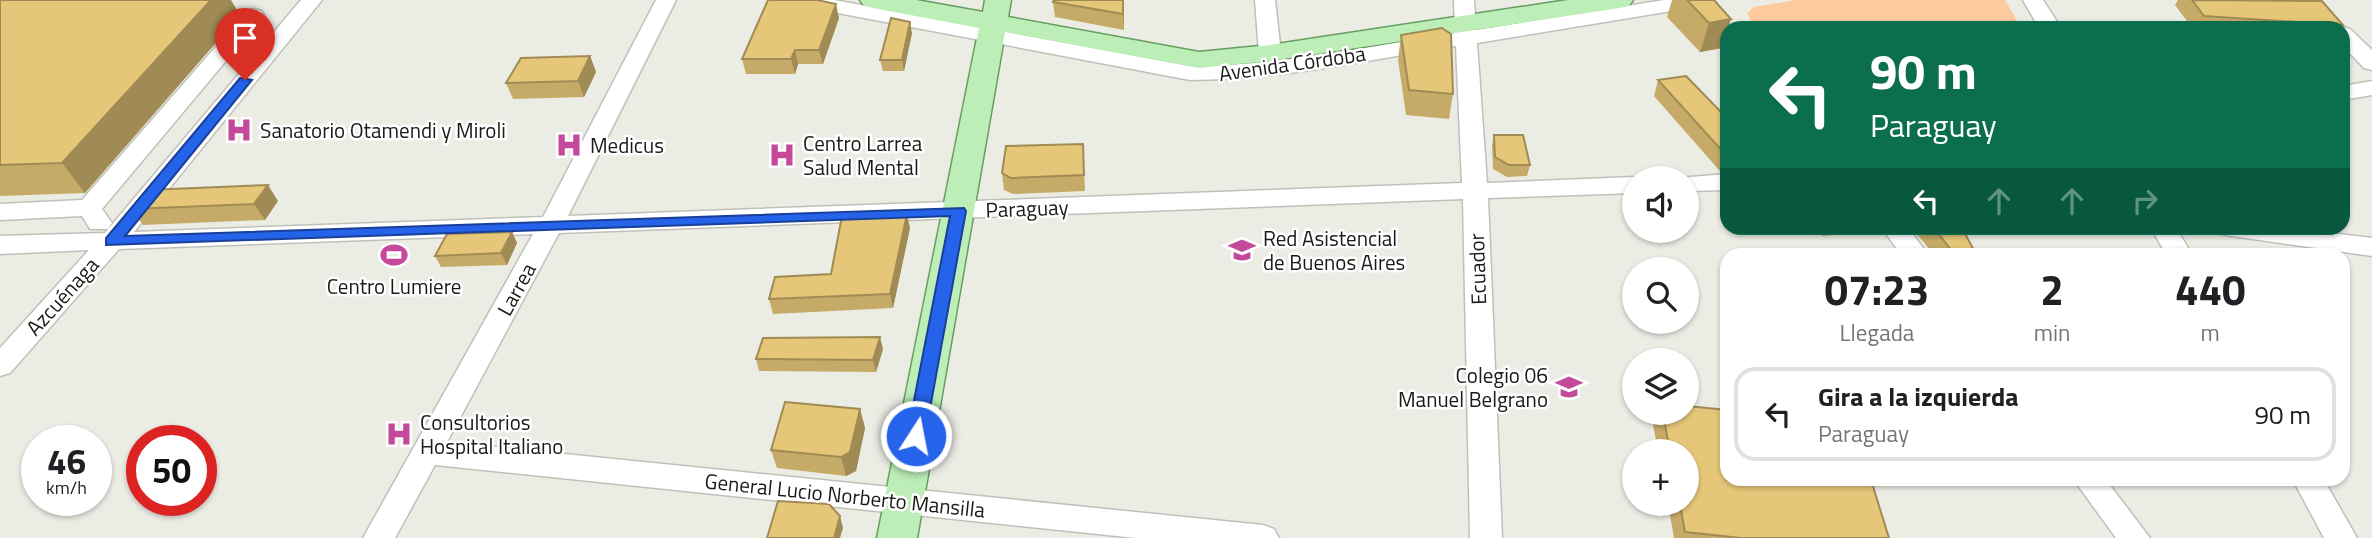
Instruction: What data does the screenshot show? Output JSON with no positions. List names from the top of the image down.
{
  "streets": {
    "main road": ["Avenida Córdoba"],
    "street": [
      "Paraguay",
      "Ecuador",
      "Larrea",
      "Azcuénaga",
      "General Lucio Norberto Mansilla"
    ]
  },
  "crossings": [
    ["Avenida Córdoba", "Ecuador"],
    ["Paraguay", "Ecuador"],
    ["Paraguay", "Larrea"],
    ["Paraguay", "Azcuénaga"],
    ["Larrea", "General Lucio Norberto Mansilla"]
  ],
  "places": {
    "hospital": [
      "Sanatorio Otamendi y Miroli",
      "Medicus",
      "Centro Larrea Salud Mental",
      "Consultorios Hospital Italiano"
    ],
    "school or university": ["Red Asistencial de Buenos Aires", "Colegio 06 Manuel Belgrano"],
    "sports": ["Centro Lumiere"]
  },
  "page": {
    "turn": ["90 m", "Paraguay"],
    "map_buttons": "+",
    "eta": [
      "07:23",
      "Llegada",
      "2",
      "min",
      "440",
      "m"
    ],
    "list": [
      {
        "name": "Gira a la izquierda",
        "note": "Paraguay",
        "value": "90 m"
      }
    ],
    "speed": "46 km/h",
    "limit": "50"
  }
}
